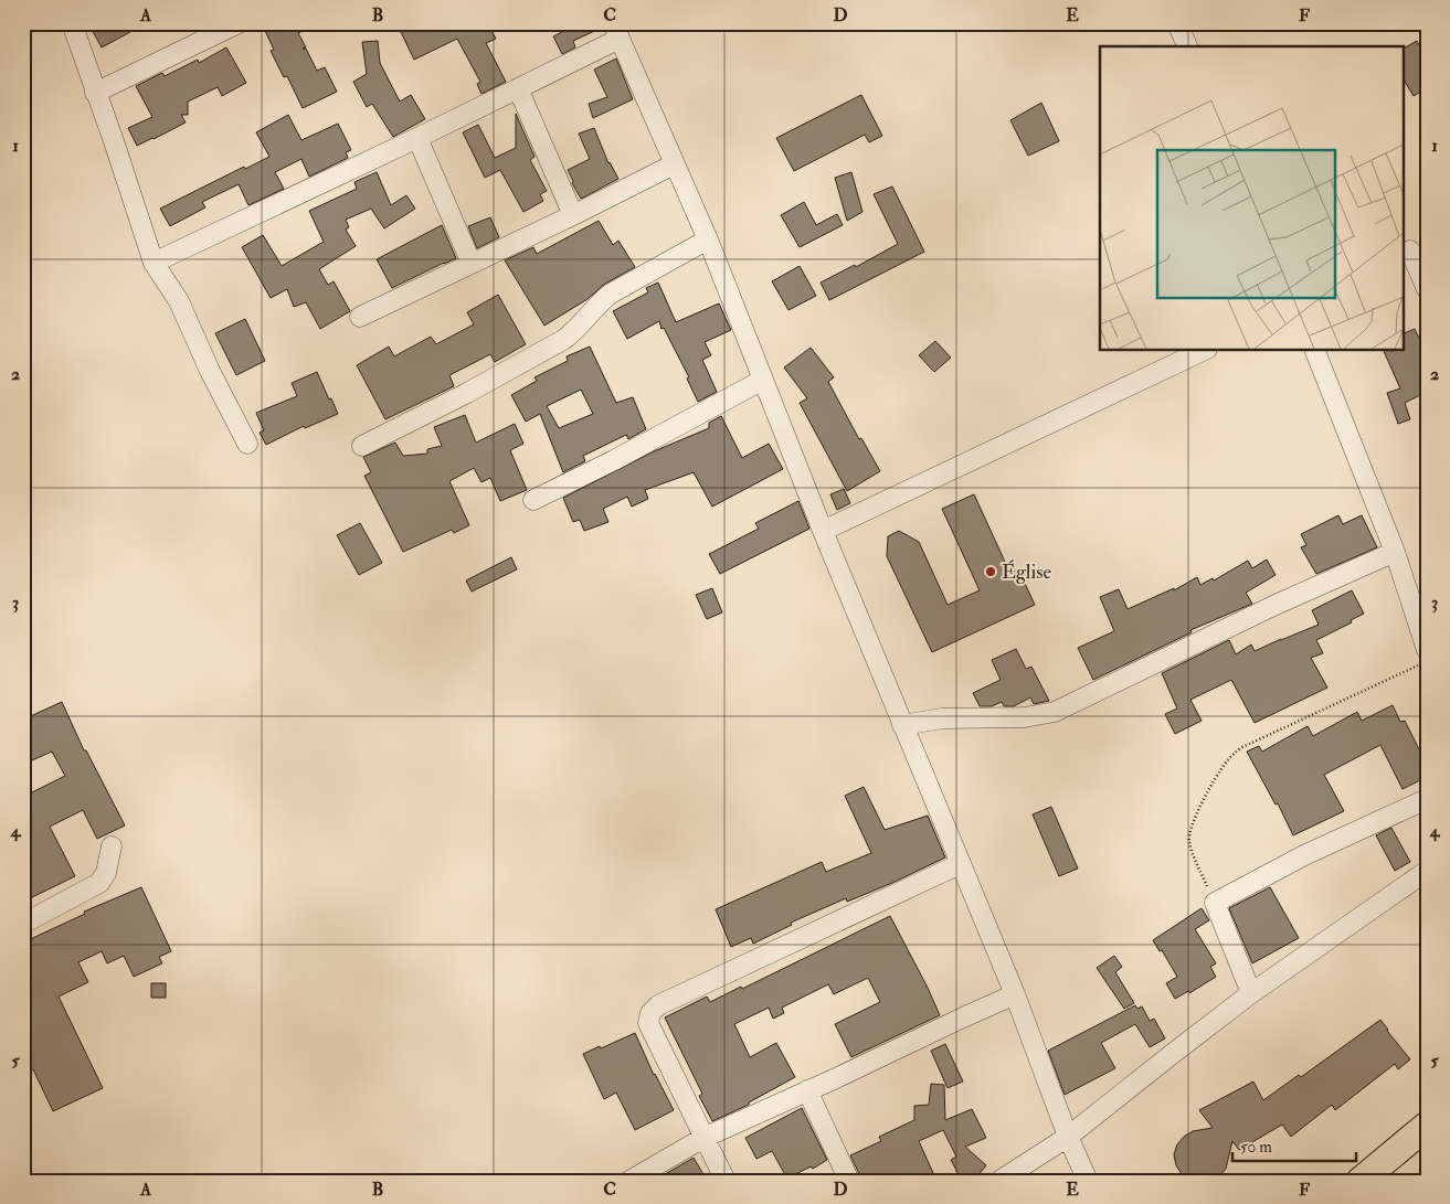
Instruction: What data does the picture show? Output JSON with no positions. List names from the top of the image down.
{
  "places": ["Église"],
  "scale_bar": "50 m",
  "grid": {
    "columns": [
      "A",
      "B",
      "C",
      "D",
      "E",
      "F"
    ],
    "rows": [
      "1",
      "2",
      "3",
      "4",
      "5"
    ]
  }
}
